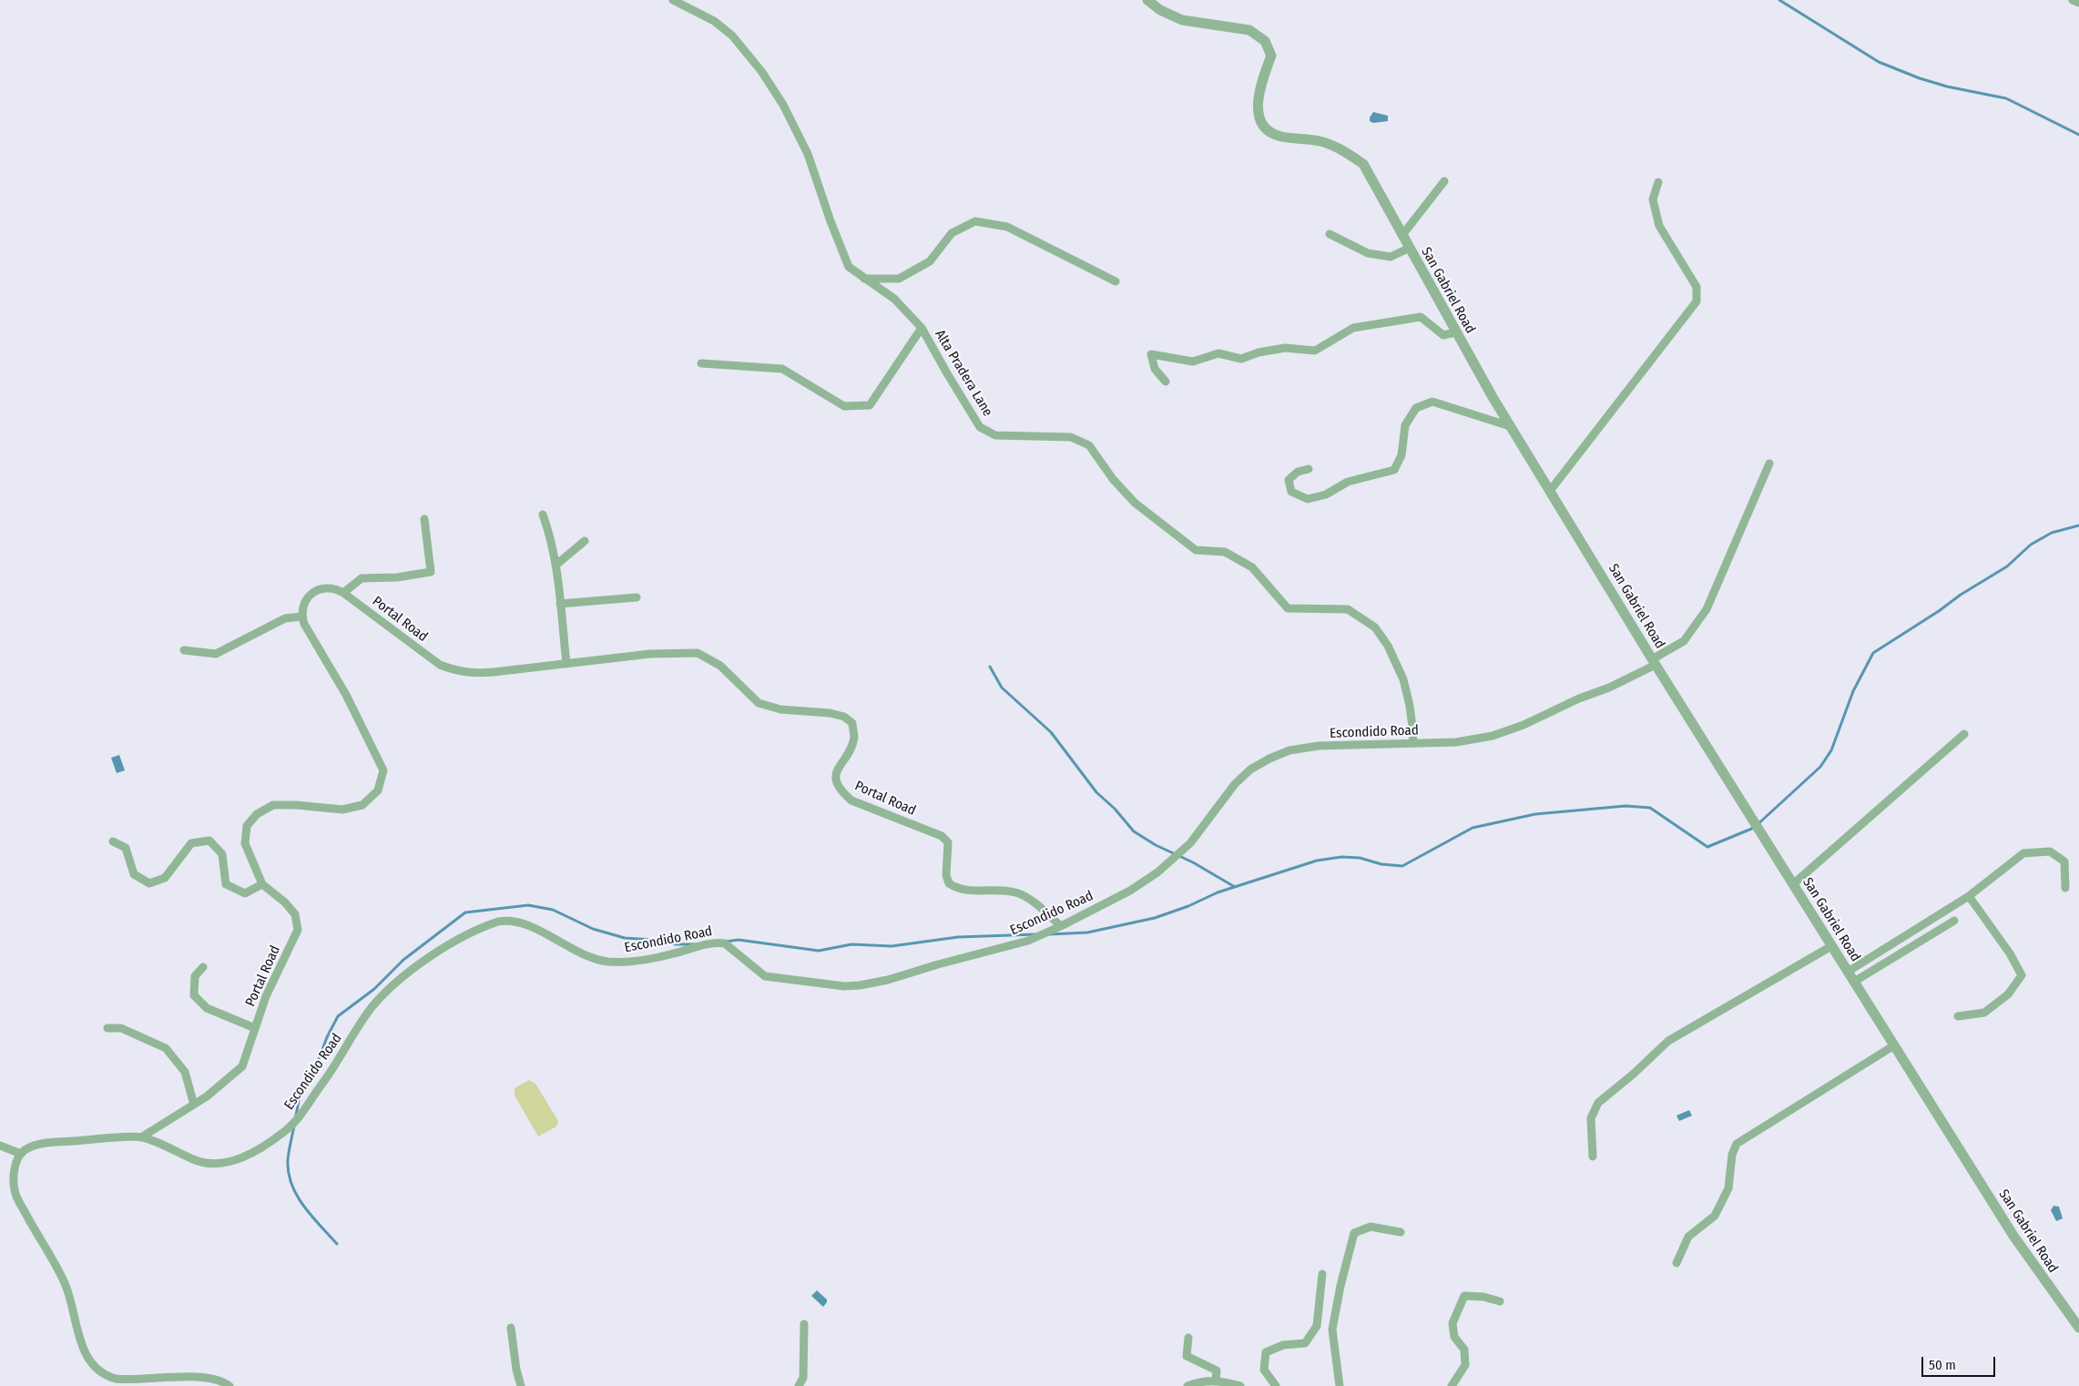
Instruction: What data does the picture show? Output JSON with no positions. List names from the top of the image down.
{
  "streets": {
    "street": [
      "San Gabriel Road",
      "Alta Pradera Lane",
      "Portal Road",
      "Escondido Road"
    ]
  },
  "crossings": [
    ["San Gabriel Road", "Escondido Road"],
    ["Alta Pradera Lane", "Escondido Road"],
    ["Portal Road", "Escondido Road"]
  ],
  "scale_bar": "50 m"
}
